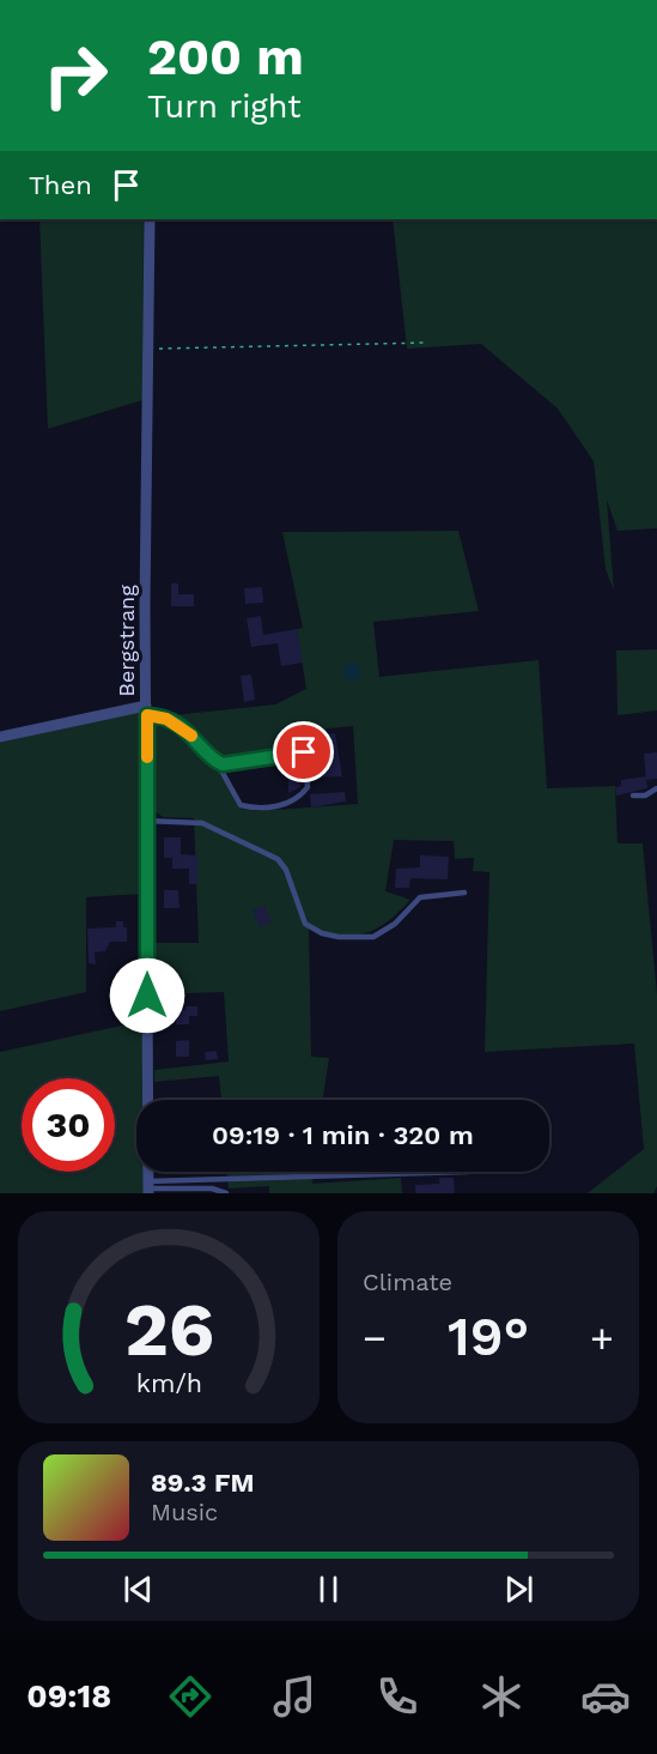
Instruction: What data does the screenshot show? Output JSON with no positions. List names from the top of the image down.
{
  "streets": {
    "street": ["Bergstrang"]
  },
  "page": {
    "turn": ["200 m", "Turn right"],
    "then": "Then",
    "limit": "30",
    "trip": "09:19 · 1 min · 320 m",
    "tile": "Climate",
    "heat": ["−", "19°", "+"],
    "song": ["89.3 FM", "Music"],
    "tabs": "09:18",
    "gauge": ["26", "km/h"]
  }
}
